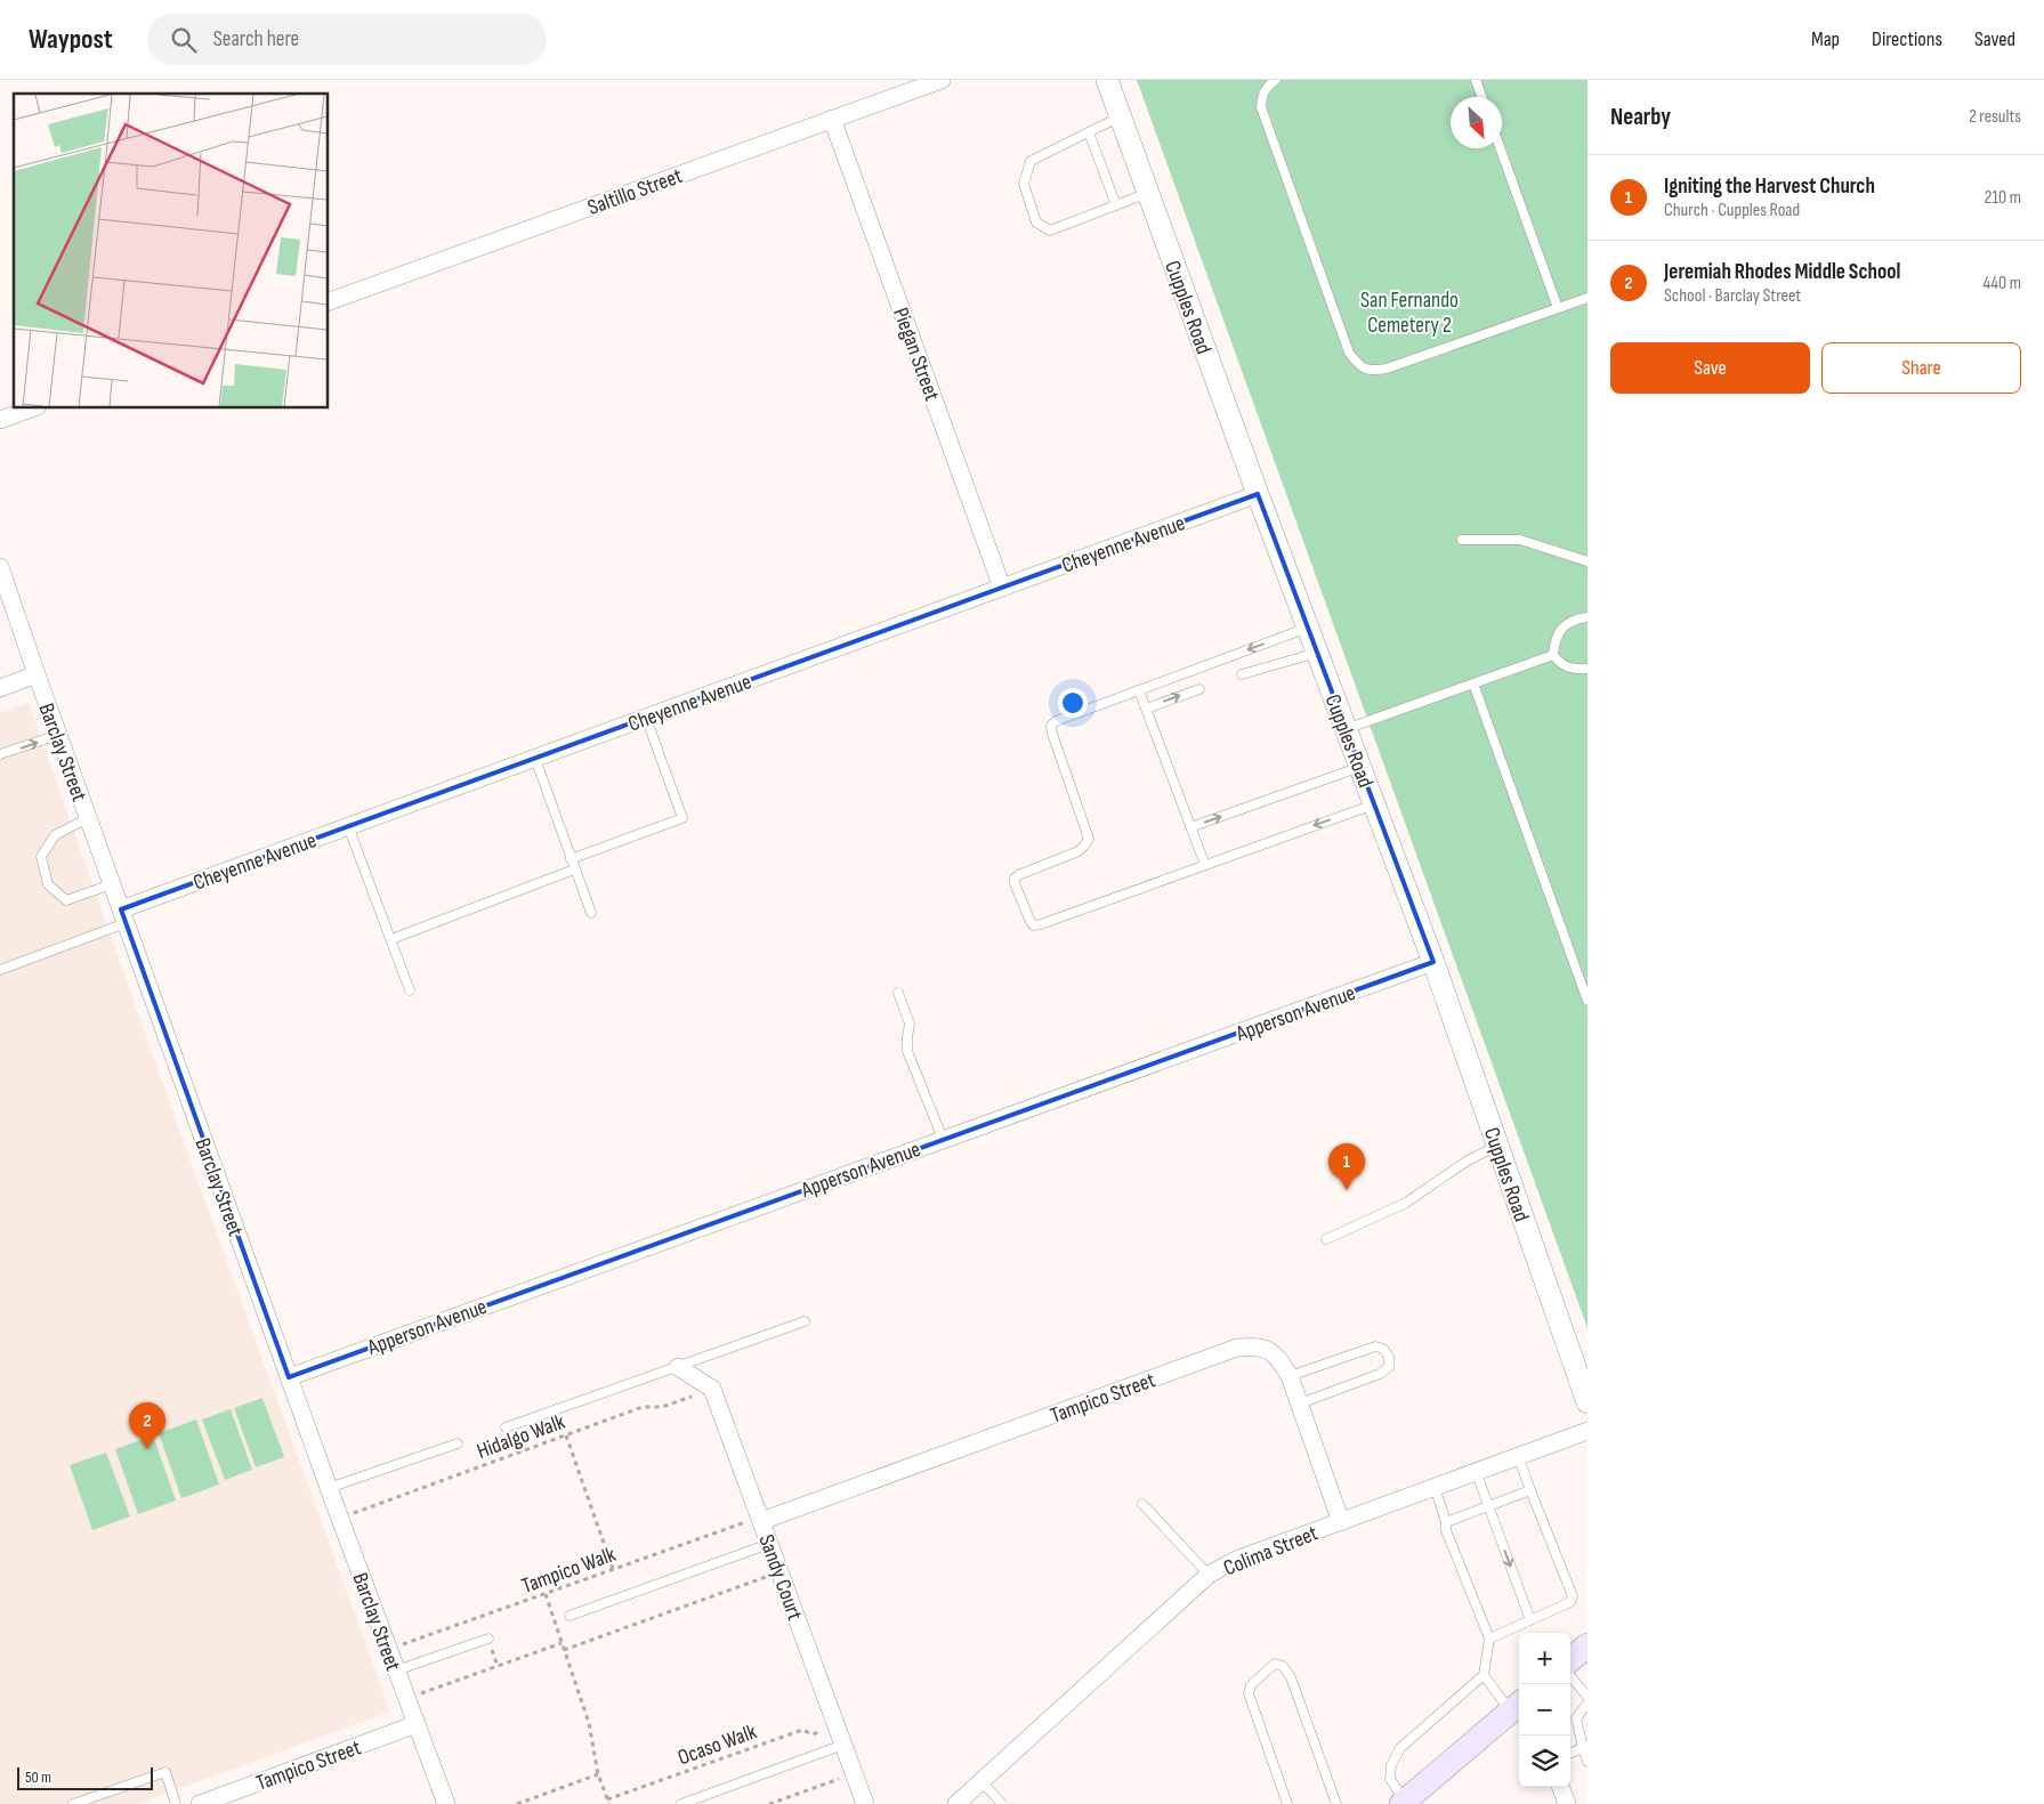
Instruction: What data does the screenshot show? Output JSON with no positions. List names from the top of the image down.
{
  "streets": {
    "street": [
      "Saltillo Street",
      "Cupples Road",
      "Piegan Street",
      "Cheyenne Avenue",
      "Barclay Street",
      "Apperson Avenue",
      "Tampico Street",
      "Colima Street",
      "Sandy Court"
    ],
    "path": ["Hidalgo Walk", "Tampico Walk", "Ocaso Walk"]
  },
  "crossings": [
    ["Saltillo Street", "Piegan Street"],
    ["Cupples Road", "Cheyenne Avenue"],
    ["Cupples Road", "Apperson Avenue"],
    ["Piegan Street", "Cheyenne Avenue"],
    ["Cheyenne Avenue", "Barclay Street"],
    ["Barclay Street", "Apperson Avenue"],
    ["Barclay Street", "Tampico Street"],
    ["Barclay Street", "Hidalgo Walk"],
    ["Barclay Street", "Tampico Walk"],
    ["Tampico Street", "Colima Street"],
    ["Tampico Street", "Tampico Walk"],
    ["Tampico Street", "Sandy Court"],
    ["Hidalgo Walk", "Sandy Court"],
    ["Tampico Walk", "Sandy Court"],
    ["Sandy Court", "Ocaso Walk"]
  ],
  "parks": ["San Fernando Cemetery 2"],
  "scale_bar": "50 m",
  "north": "bottom right",
  "page": {
    "header": "Waypost",
    "search": "Search here",
    "nav": ["Map", "Directions", "Saved"],
    "heading": ["Nearby", "2 results"],
    "list": [
      {
        "mark": "1",
        "name": "Igniting the Harvest Church",
        "note": "Church · Cupples Road",
        "value": "210 m"
      },
      {
        "mark": "2",
        "name": "Jeremiah Rhodes Middle School",
        "note": "School · Barclay Street",
        "value": "440 m"
      }
    ],
    "buttons": ["Save", "Share"],
    "pins": ["1", "2"],
    "map_buttons": ["+", "−"],
    "scale": "50 m"
  }
}
